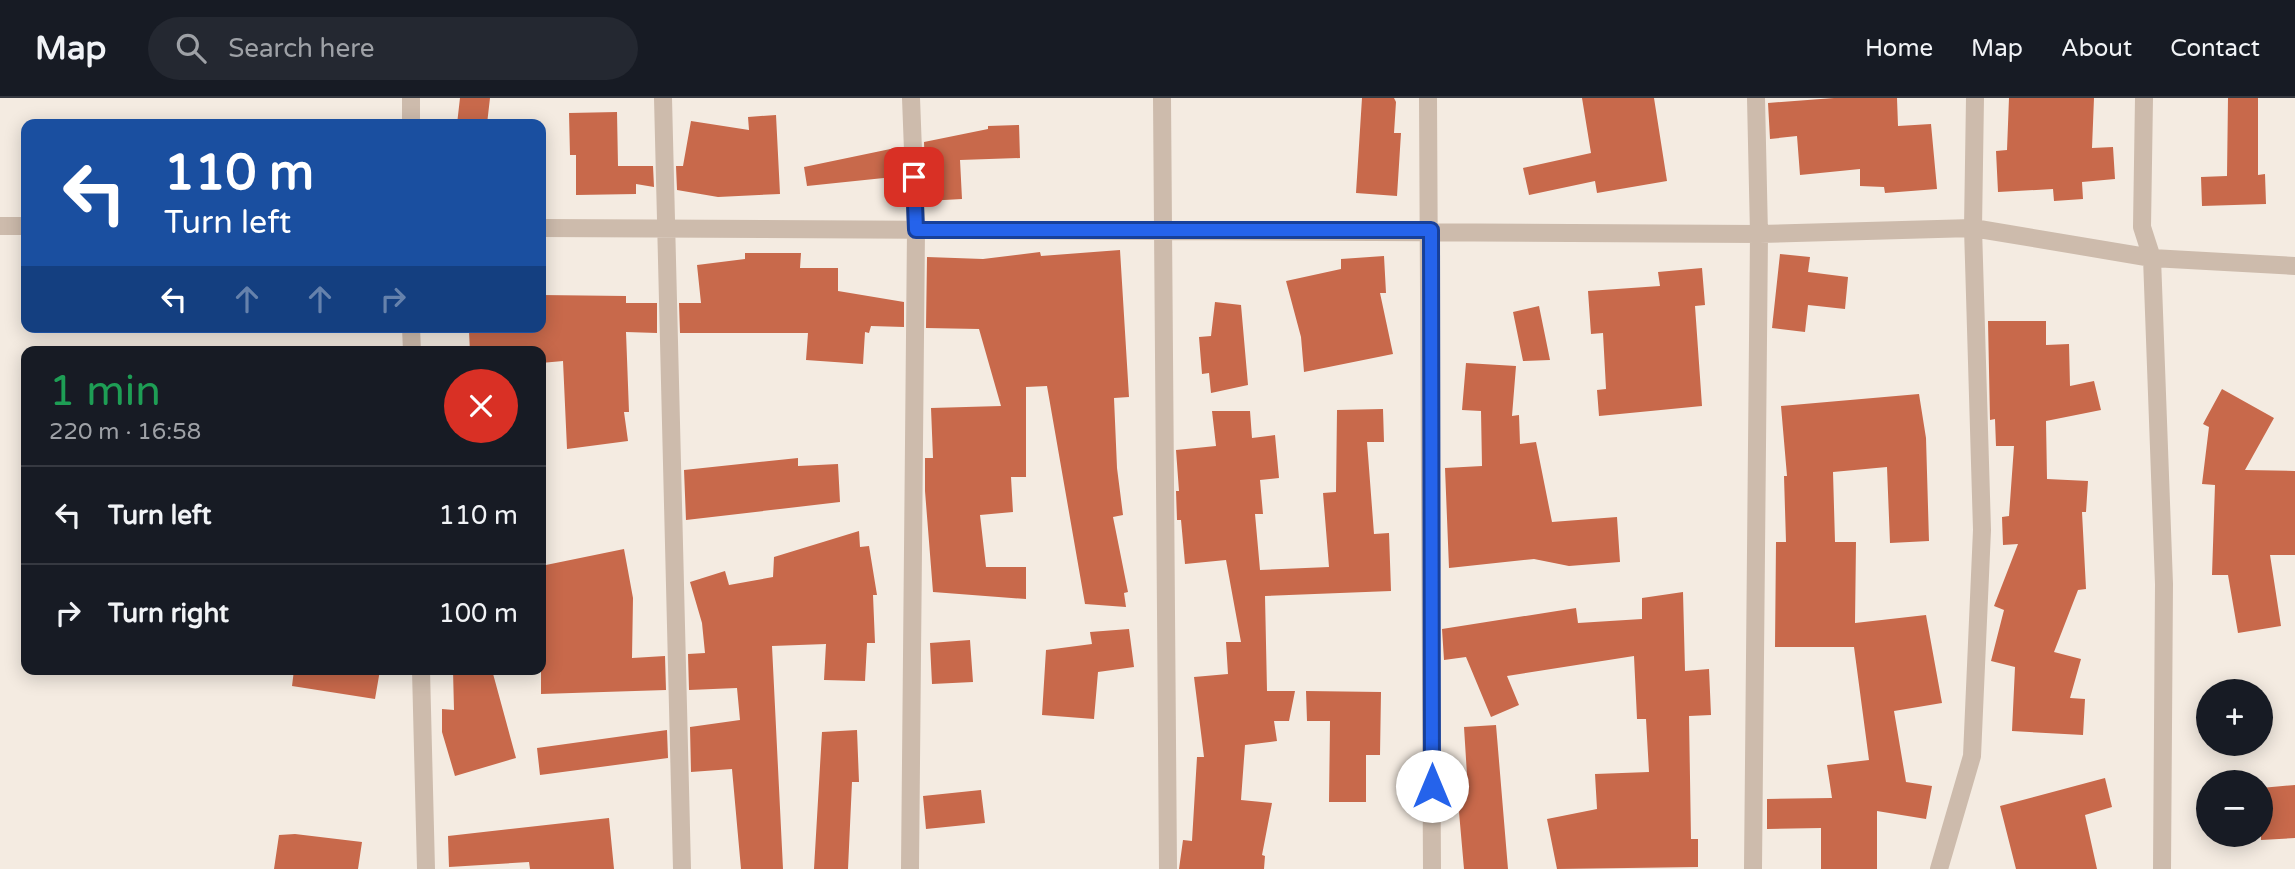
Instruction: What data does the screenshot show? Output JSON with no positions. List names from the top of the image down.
{
  "page": {
    "header": "Map",
    "search": "Search here",
    "nav": [
      "Home",
      "Map",
      "About",
      "Contact"
    ],
    "turn": ["110 m", "Turn left"],
    "heading": ["1 min", "220 m · 16:58"],
    "list": [
      {
        "name": "Turn left",
        "value": "110 m"
      },
      {
        "name": "Turn right",
        "value": "100 m"
      }
    ],
    "map_buttons": ["+", "−"]
  }
}
